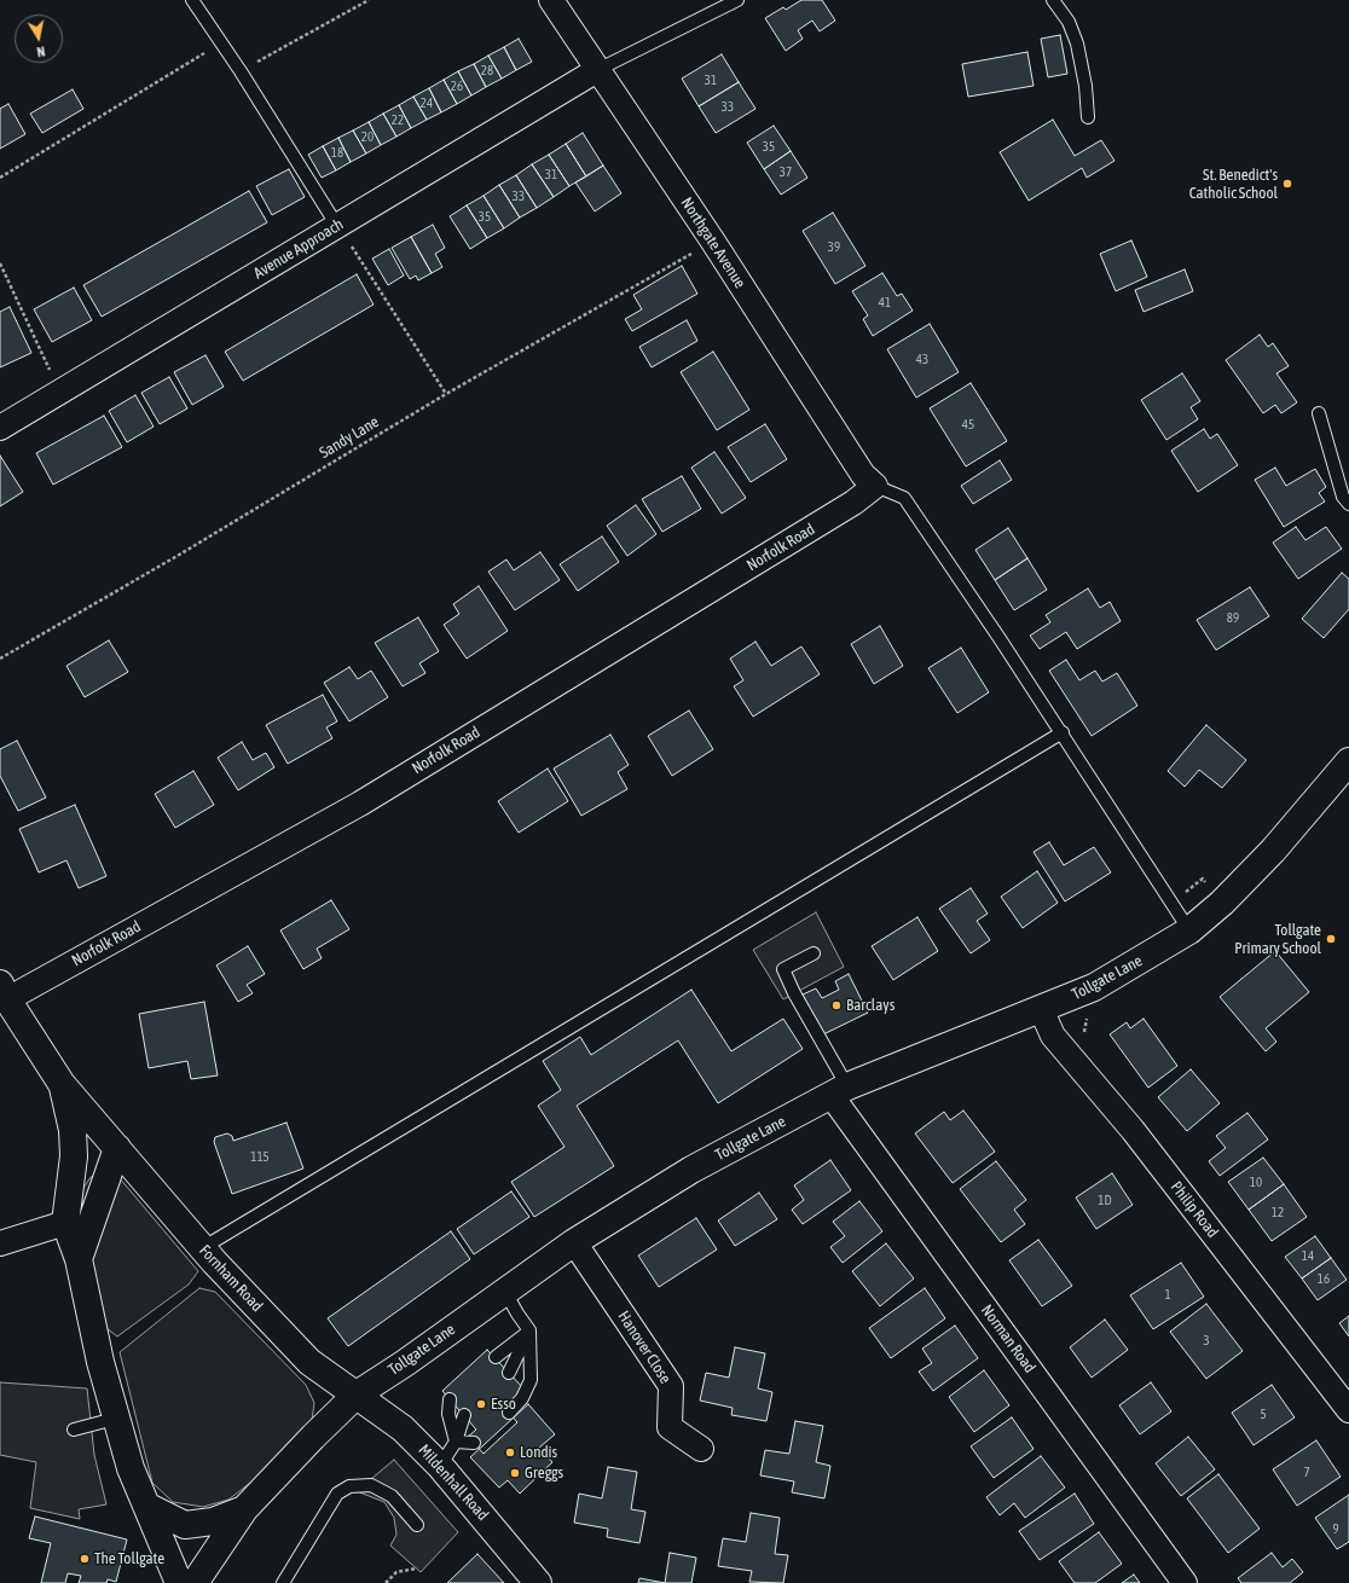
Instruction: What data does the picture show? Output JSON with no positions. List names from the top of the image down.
{
  "streets": {
    "main road": ["Tollgate Lane", "Fornham Road", "Mildenhall Road"],
    "street": [
      "Northgate Avenue",
      "Avenue Approach",
      "Norfolk Road",
      "Philip Road",
      "Norman Road",
      "Hanover Close"
    ],
    "path": ["Sandy Lane"]
  },
  "crossings": [
    ["Northgate Avenue", "Avenue Approach"],
    ["Northgate Avenue", "Sandy Lane"],
    ["Northgate Avenue", "Norfolk Road"],
    ["Norfolk Road", "Fornham Road"],
    ["Tollgate Lane", "Philip Road"],
    ["Tollgate Lane", "Fornham Road"],
    ["Tollgate Lane", "Norman Road"],
    ["Tollgate Lane", "Hanover Close"],
    ["Tollgate Lane", "Mildenhall Road"],
    ["Fornham Road", "Mildenhall Road"]
  ],
  "places": [
    "St. Benedict's Catholic School",
    "Tollgate Primary School",
    "Barclays",
    "Esso",
    "Londis",
    "Greggs",
    "The Tollgate"
  ],
  "house_numbers": [
    "28",
    "31",
    "26",
    "24",
    "33",
    "22",
    "20",
    "35",
    "18",
    "37",
    "31",
    "33",
    "35",
    "39",
    "41",
    "43",
    "45",
    "89",
    "115",
    "10",
    "1D",
    "12",
    "14",
    "16",
    "1",
    "3",
    "5",
    "7",
    "9"
  ],
  "north": "bottom"
}
